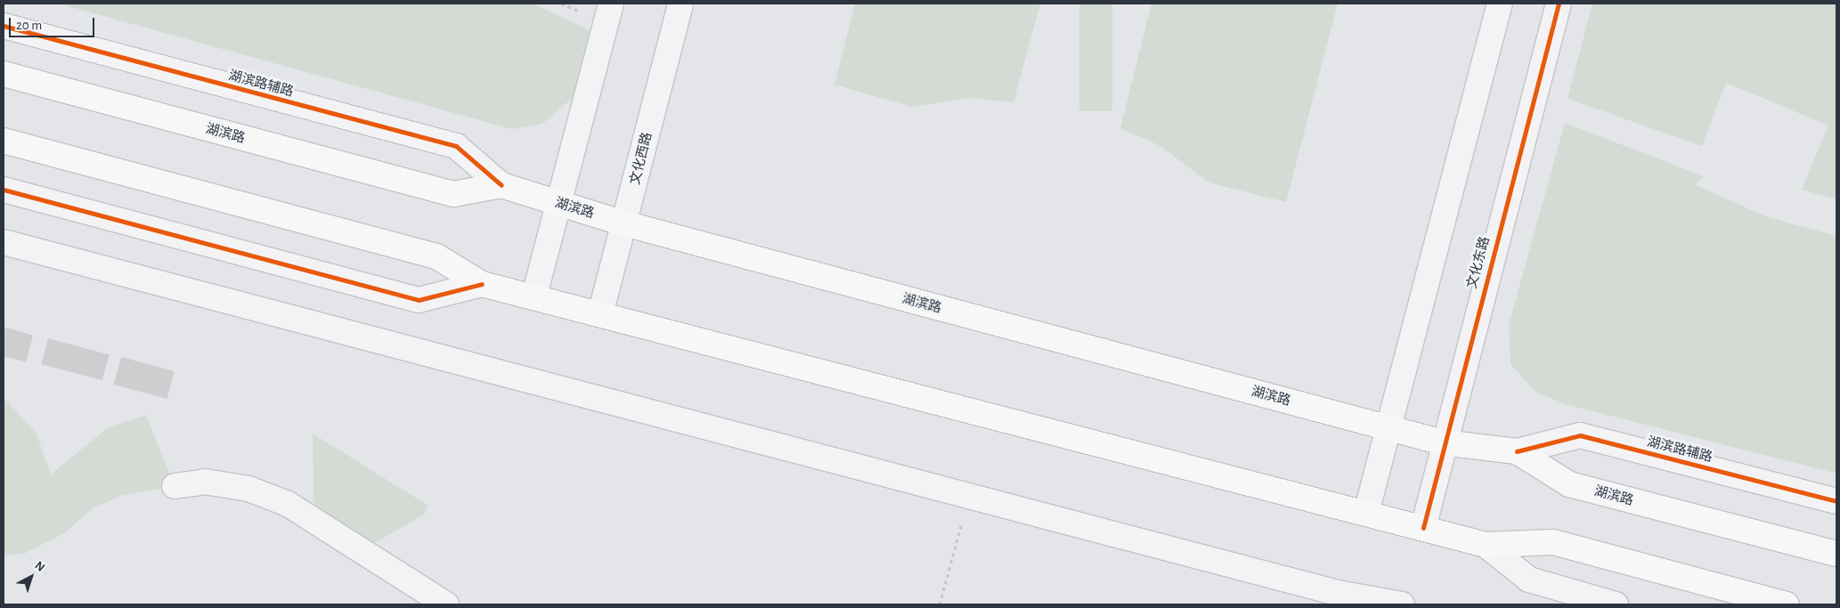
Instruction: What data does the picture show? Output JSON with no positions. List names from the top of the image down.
{
  "streets": {
    "main road": ["湖滨路"],
    "street": ["湖滨路辅路", "文化西路", "文化东路"]
  },
  "crossings": [
    ["湖滨路辅路", "湖滨路"],
    ["湖滨路", "文化西路"],
    ["湖滨路", "文化东路"]
  ],
  "scale_bar": "20 m",
  "north": "top right"
}
